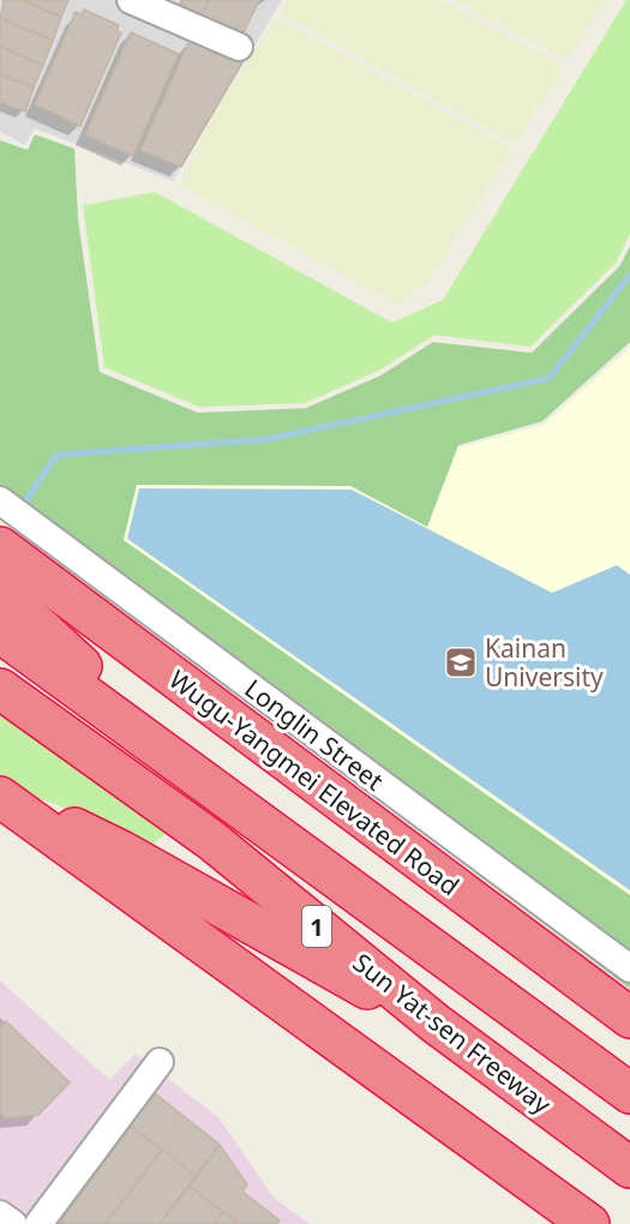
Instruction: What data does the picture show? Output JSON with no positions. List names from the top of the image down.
{
  "streets": {
    "highway": ["Wugu-Yangmei Elevated Road", "1", "Sun Yat-sen Freeway"],
    "street": ["Longlin Street"]
  },
  "crossings": [
    ["Longlin Street", "Wugu-Yangmei Elevated Road"]
  ],
  "places": {
    "school or university": ["Kainan University"]
  }
}
